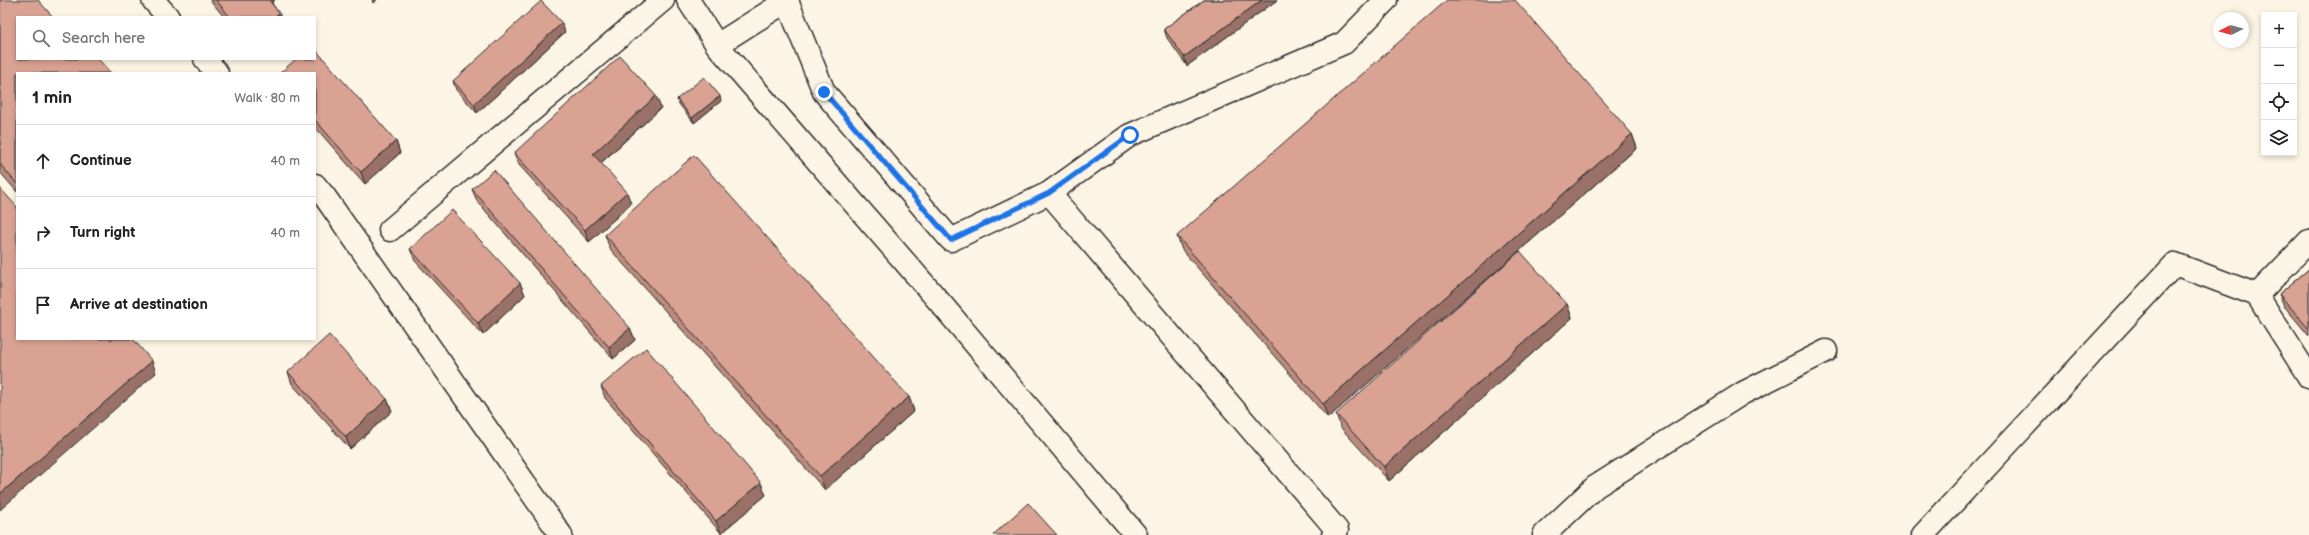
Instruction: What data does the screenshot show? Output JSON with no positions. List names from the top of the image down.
{
  "north": "left",
  "page": {
    "map_buttons": ["+", "−"],
    "search": "Search here",
    "heading": ["1 min", "Walk · 80 m"],
    "list": [
      ["Continue", "40 m"],
      ["Turn right", "40 m"],
      "Arrive at destination"
    ]
  }
}
